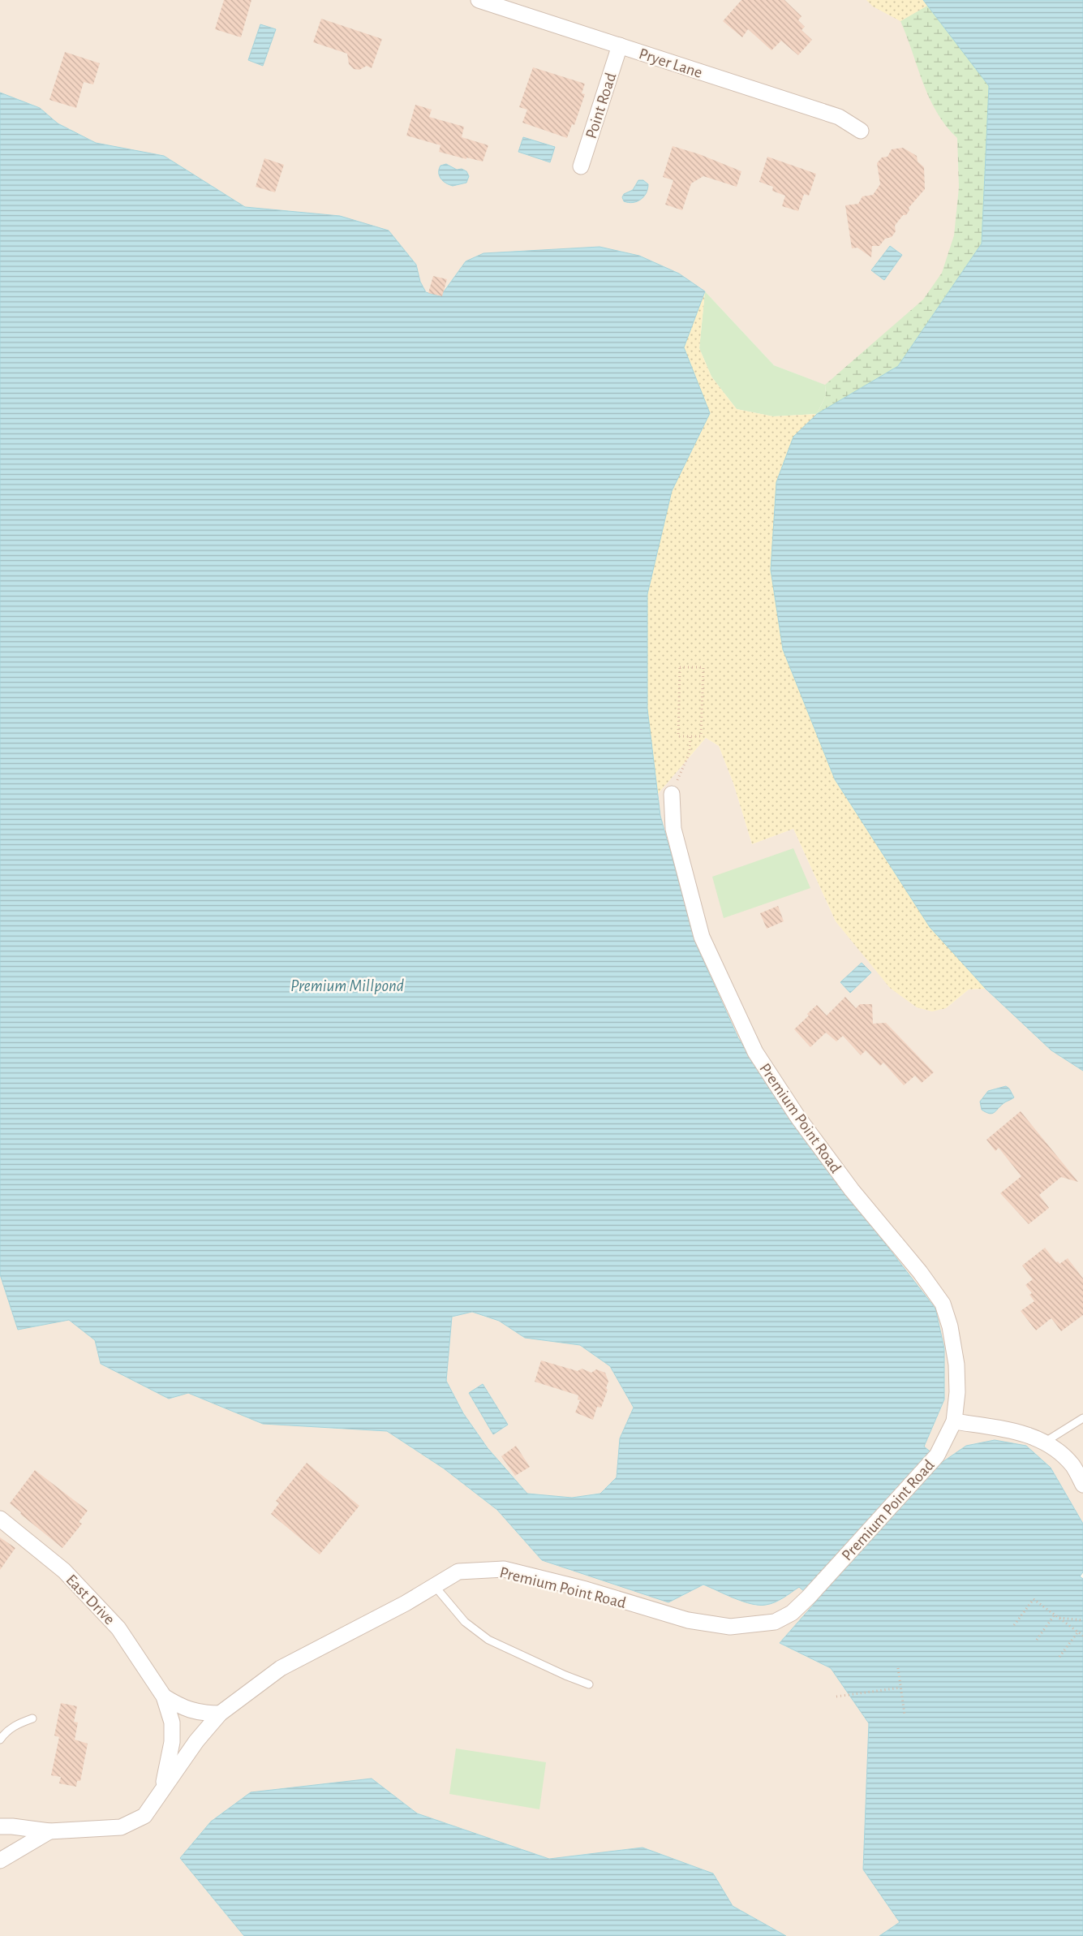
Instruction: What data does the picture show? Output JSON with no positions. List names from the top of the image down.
{
  "streets": {
    "street": [
      "Pryer Lane",
      "Point Road",
      "Premium Point Road",
      "East Drive"
    ]
  },
  "crossings": [
    ["Pryer Lane", "Point Road"],
    ["Premium Point Road", "East Drive"]
  ],
  "water": ["Premium Millpond"]
}
